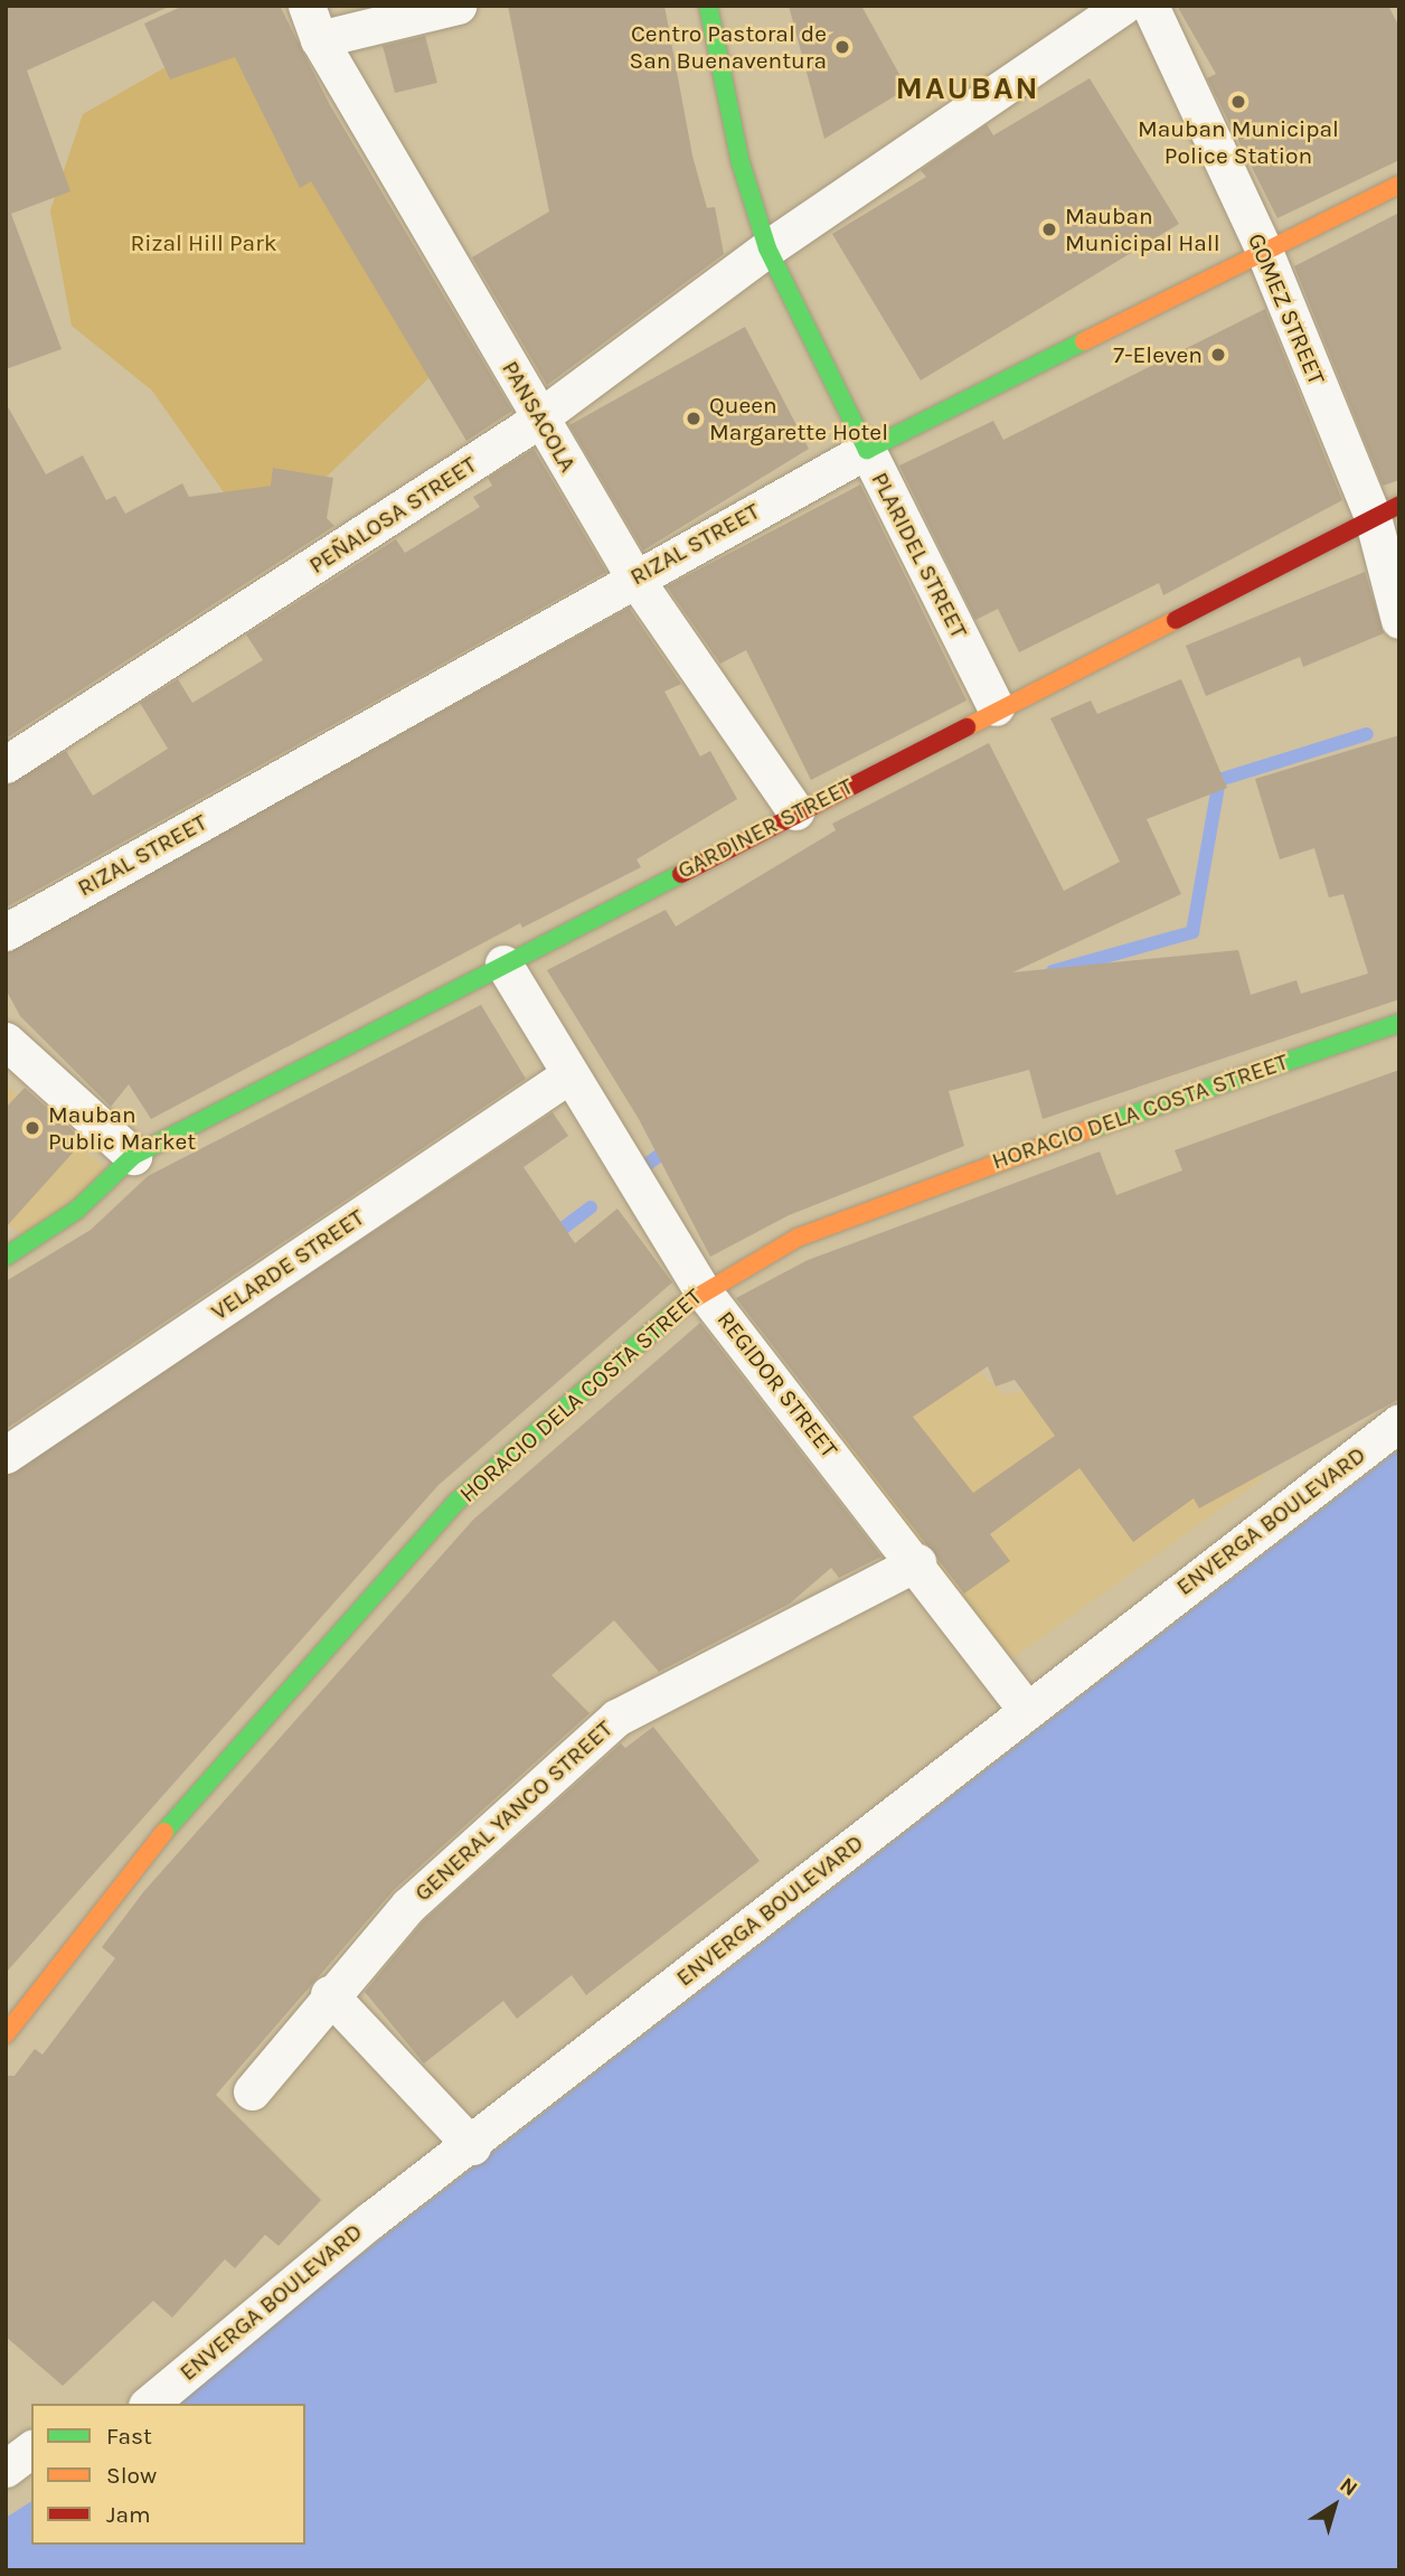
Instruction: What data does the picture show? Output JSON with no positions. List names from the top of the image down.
{
  "streets": {
    "street": [
      "GOMEZ STREET",
      "PANSACOLA",
      "PEÑALOSA STREET",
      "RIZAL STREET",
      "PLARIDEL STREET",
      "GARDINER STREET",
      "HORACIO DELA COSTA STREET",
      "VELARDE STREET",
      "REGIDOR STREET",
      "ENVERGA BOULEVARD",
      "GENERAL YANCO STREET"
    ]
  },
  "crossings": [
    ["GOMEZ STREET", "RIZAL STREET"],
    ["GOMEZ STREET", "GARDINER STREET"],
    ["PANSACOLA", "PEÑALOSA STREET"],
    ["PANSACOLA", "RIZAL STREET"],
    ["PANSACOLA", "GARDINER STREET"],
    ["PEÑALOSA STREET", "PLARIDEL STREET"],
    ["RIZAL STREET", "PLARIDEL STREET"],
    ["PLARIDEL STREET", "GARDINER STREET"],
    ["GARDINER STREET", "REGIDOR STREET"],
    ["HORACIO DELA COSTA STREET", "REGIDOR STREET"],
    ["VELARDE STREET", "REGIDOR STREET"],
    ["REGIDOR STREET", "ENVERGA BOULEVARD"],
    ["REGIDOR STREET", "GENERAL YANCO STREET"]
  ],
  "districts": ["MAUBAN"],
  "parks": ["Rizal Hill Park"],
  "places": [
    "Centro Pastoral de San Buenaventura",
    "Mauban Municipal Police Station",
    "Mauban Municipal Hall",
    "7-Eleven",
    "Queen Margarette Hotel",
    "Mauban Public Market"
  ],
  "legend": ["Fast", "Slow", "Jam"],
  "north": "top right"
}
